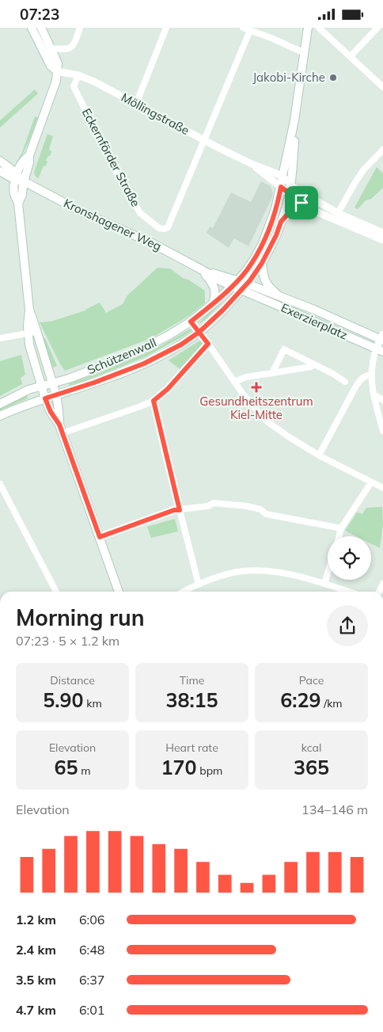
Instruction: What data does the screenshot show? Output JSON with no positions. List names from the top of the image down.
{
  "streets": {
    "main road": ["Kronshagener Weg", "Exerzierplatz", "Schützenwall"],
    "street": ["Möllingstraße", "Eckernförder Straße"]
  },
  "crossings": [
    ["Möllingstraße", "Eckernförder Straße"],
    ["Kronshagener Weg", "Exerzierplatz"],
    ["Kronshagener Weg", "Schützenwall"],
    ["Exerzierplatz", "Schützenwall"]
  ],
  "places": {
    "other": ["Jakobi-Kirche"],
    "health": ["Gesundheitszentrum Kiel-Mitte"]
  },
  "page": {
    "status": "07:23",
    "heading": ["Morning run", "07:23 · 5 × 1.2 km"],
    "stats": [
      ["Distance", "5.90 km"],
      ["Time", "38:15"],
      ["Pace", "6:29 /km"],
      ["Elevation", "65 m"],
      ["Heart rate", "170 bpm"],
      ["kcal", "365"]
    ],
    "chart": ["Elevation", "134–146 m"],
    "list": [
      {
        "name": "1.2 km",
        "note": "6:06"
      },
      {
        "name": "2.4 km",
        "note": "6:48"
      },
      {
        "name": "3.5 km",
        "note": "6:37"
      },
      {
        "name": "4.7 km",
        "note": "6:01"
      }
    ]
  }
}
